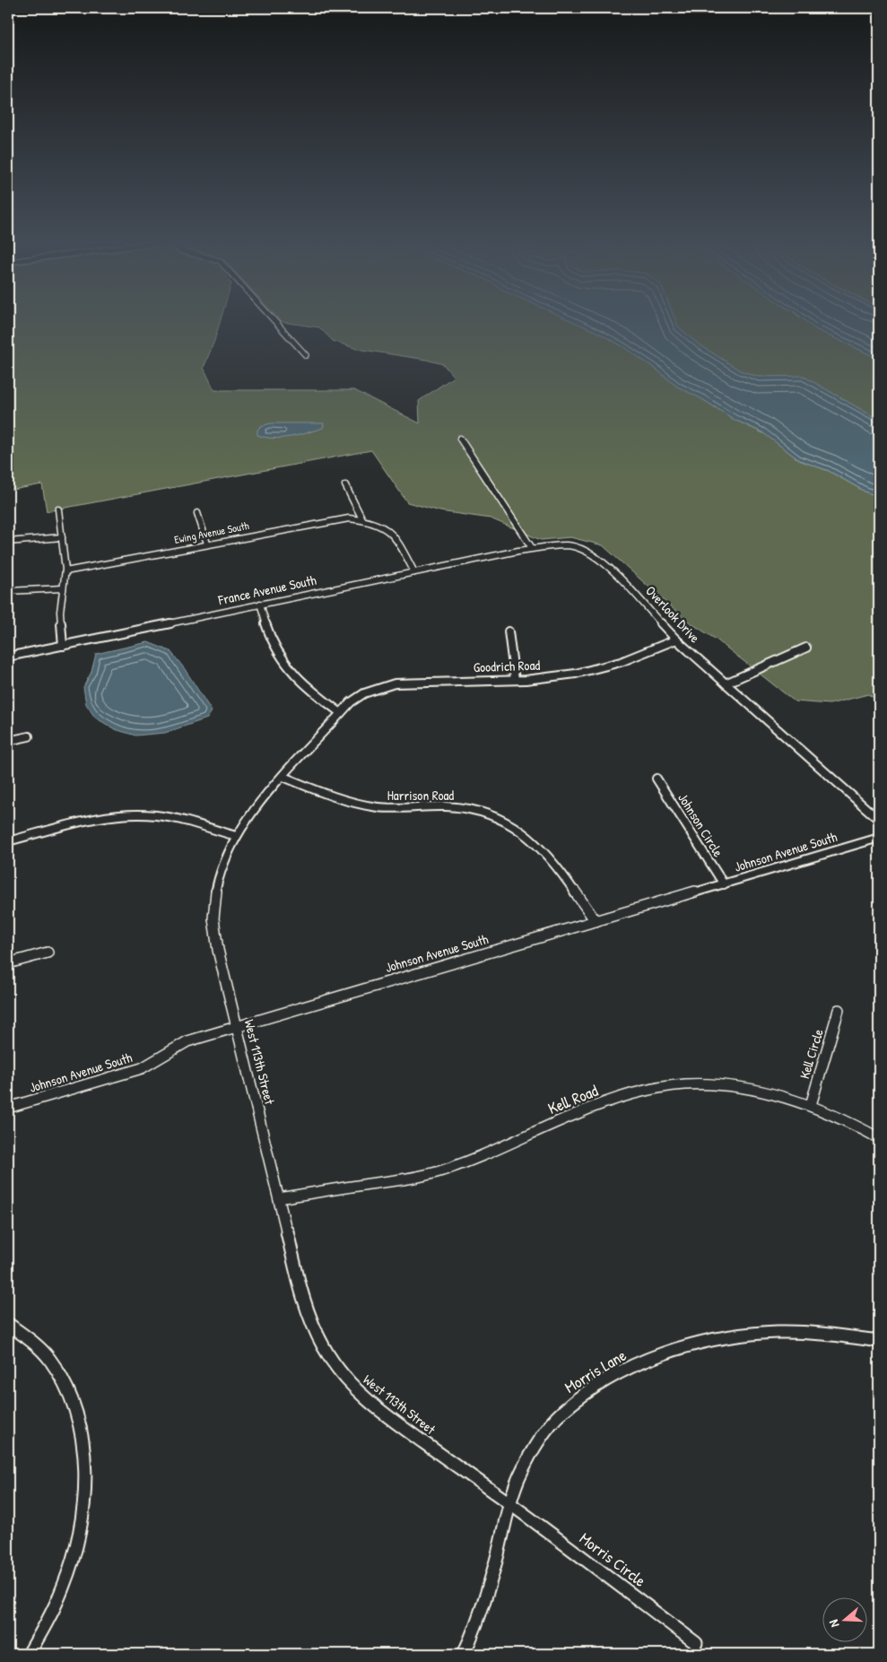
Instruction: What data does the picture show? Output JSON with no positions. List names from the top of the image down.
{
  "streets": {
    "street": [
      "Ewing Avenue South",
      "France Avenue South",
      "Overlook Drive",
      "Goodrich Road",
      "Harrison Road",
      "Johnson Circle",
      "Johnson Avenue South",
      "Kell Circle",
      "West 113th Street",
      "Kell Road",
      "Morris Lane",
      "Morris Circle"
    ]
  },
  "crossings": [
    ["Ewing Avenue South", "France Avenue South"],
    ["France Avenue South", "Overlook Drive"],
    ["Overlook Drive", "Goodrich Road"],
    ["Goodrich Road", "West 113th Street"],
    ["Harrison Road", "Johnson Avenue South"],
    ["Harrison Road", "West 113th Street"],
    ["Johnson Circle", "Johnson Avenue South"],
    ["Johnson Avenue South", "West 113th Street"],
    ["Kell Circle", "Kell Road"],
    ["West 113th Street", "Kell Road"],
    ["West 113th Street", "Morris Lane"],
    ["West 113th Street", "Morris Circle"],
    ["Morris Lane", "Morris Circle"]
  ],
  "north": "left"
}
